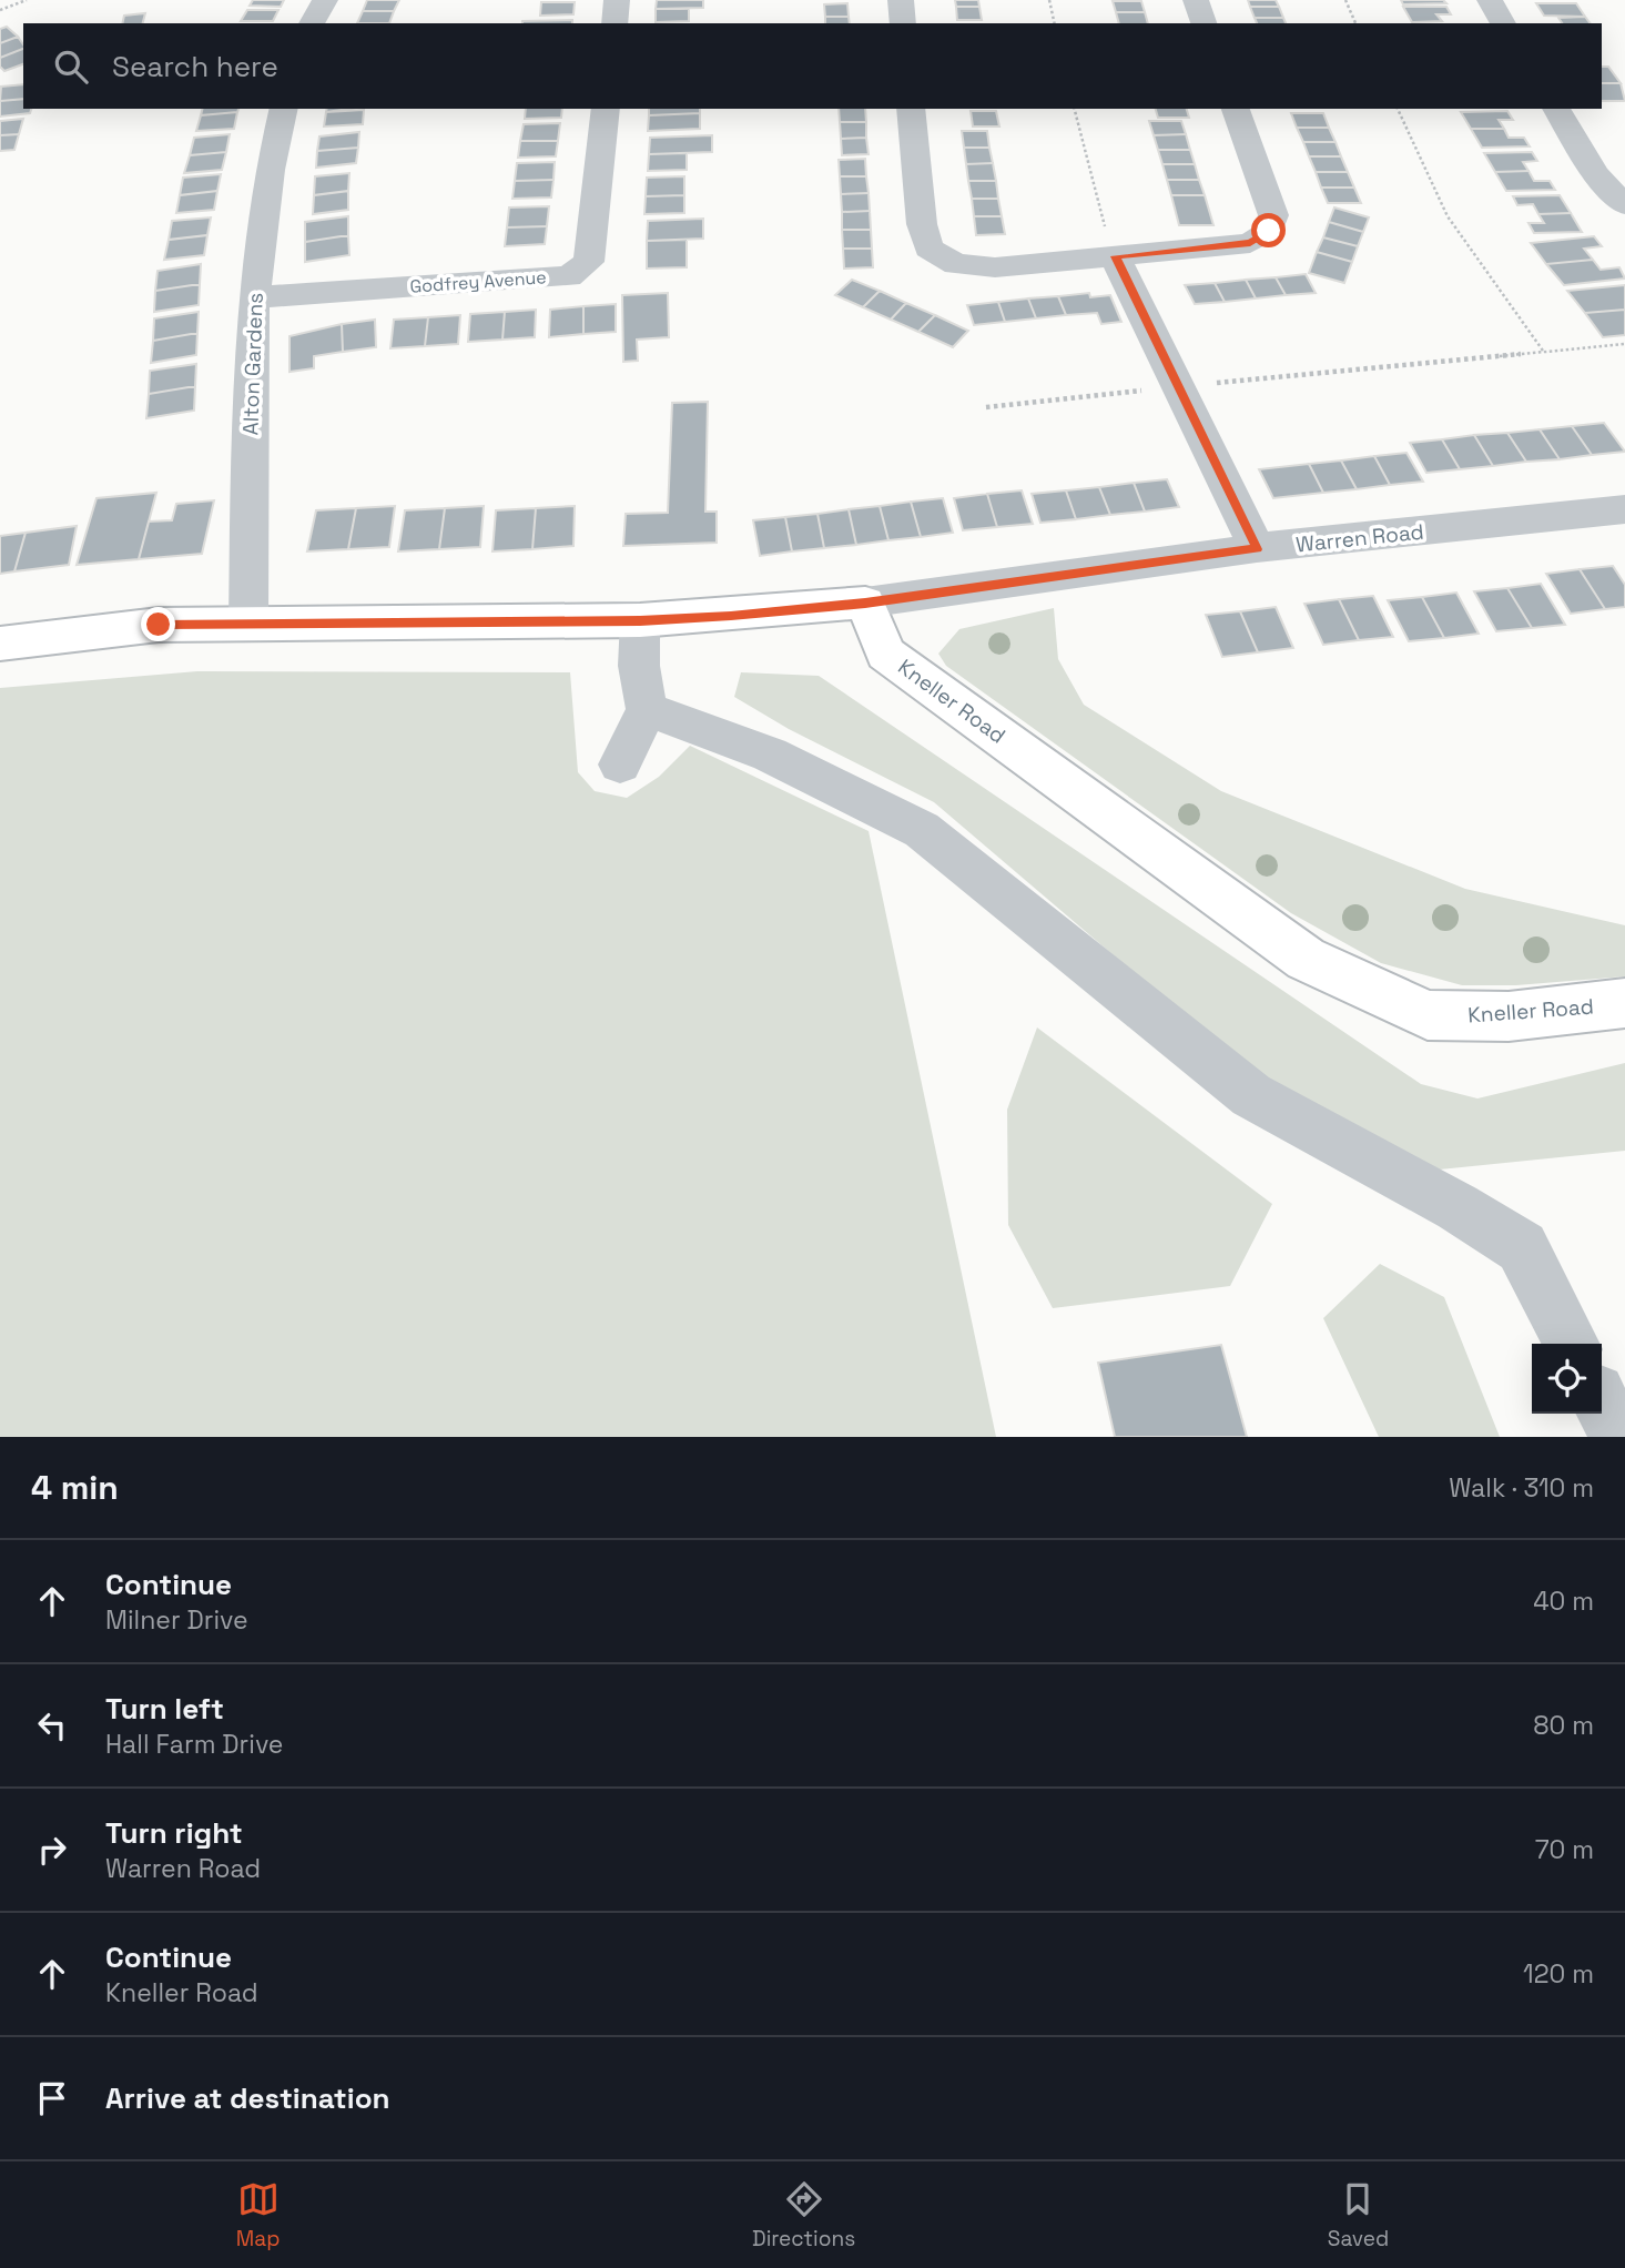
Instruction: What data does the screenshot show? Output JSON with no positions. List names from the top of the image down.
{
  "streets": {
    "main road": ["Kneller Road"],
    "street": ["Godfrey Avenue", "Alton Gardens", "Warren Road"]
  },
  "crossings": [
    ["Godfrey Avenue", "Alton Gardens"],
    ["Warren Road", "Kneller Road"]
  ],
  "page": {
    "search": "Search here",
    "heading": ["4 min", "Walk · 310 m"],
    "list": [
      ["Continue", "Milner Drive", "40 m"],
      ["Turn left", "Hall Farm Drive", "80 m"],
      ["Turn right", "Warren Road", "70 m"],
      ["Continue", "Kneller Road", "120 m"],
      "Arrive at destination"
    ],
    "nav": ["Map", "Directions", "Saved"]
  }
}
